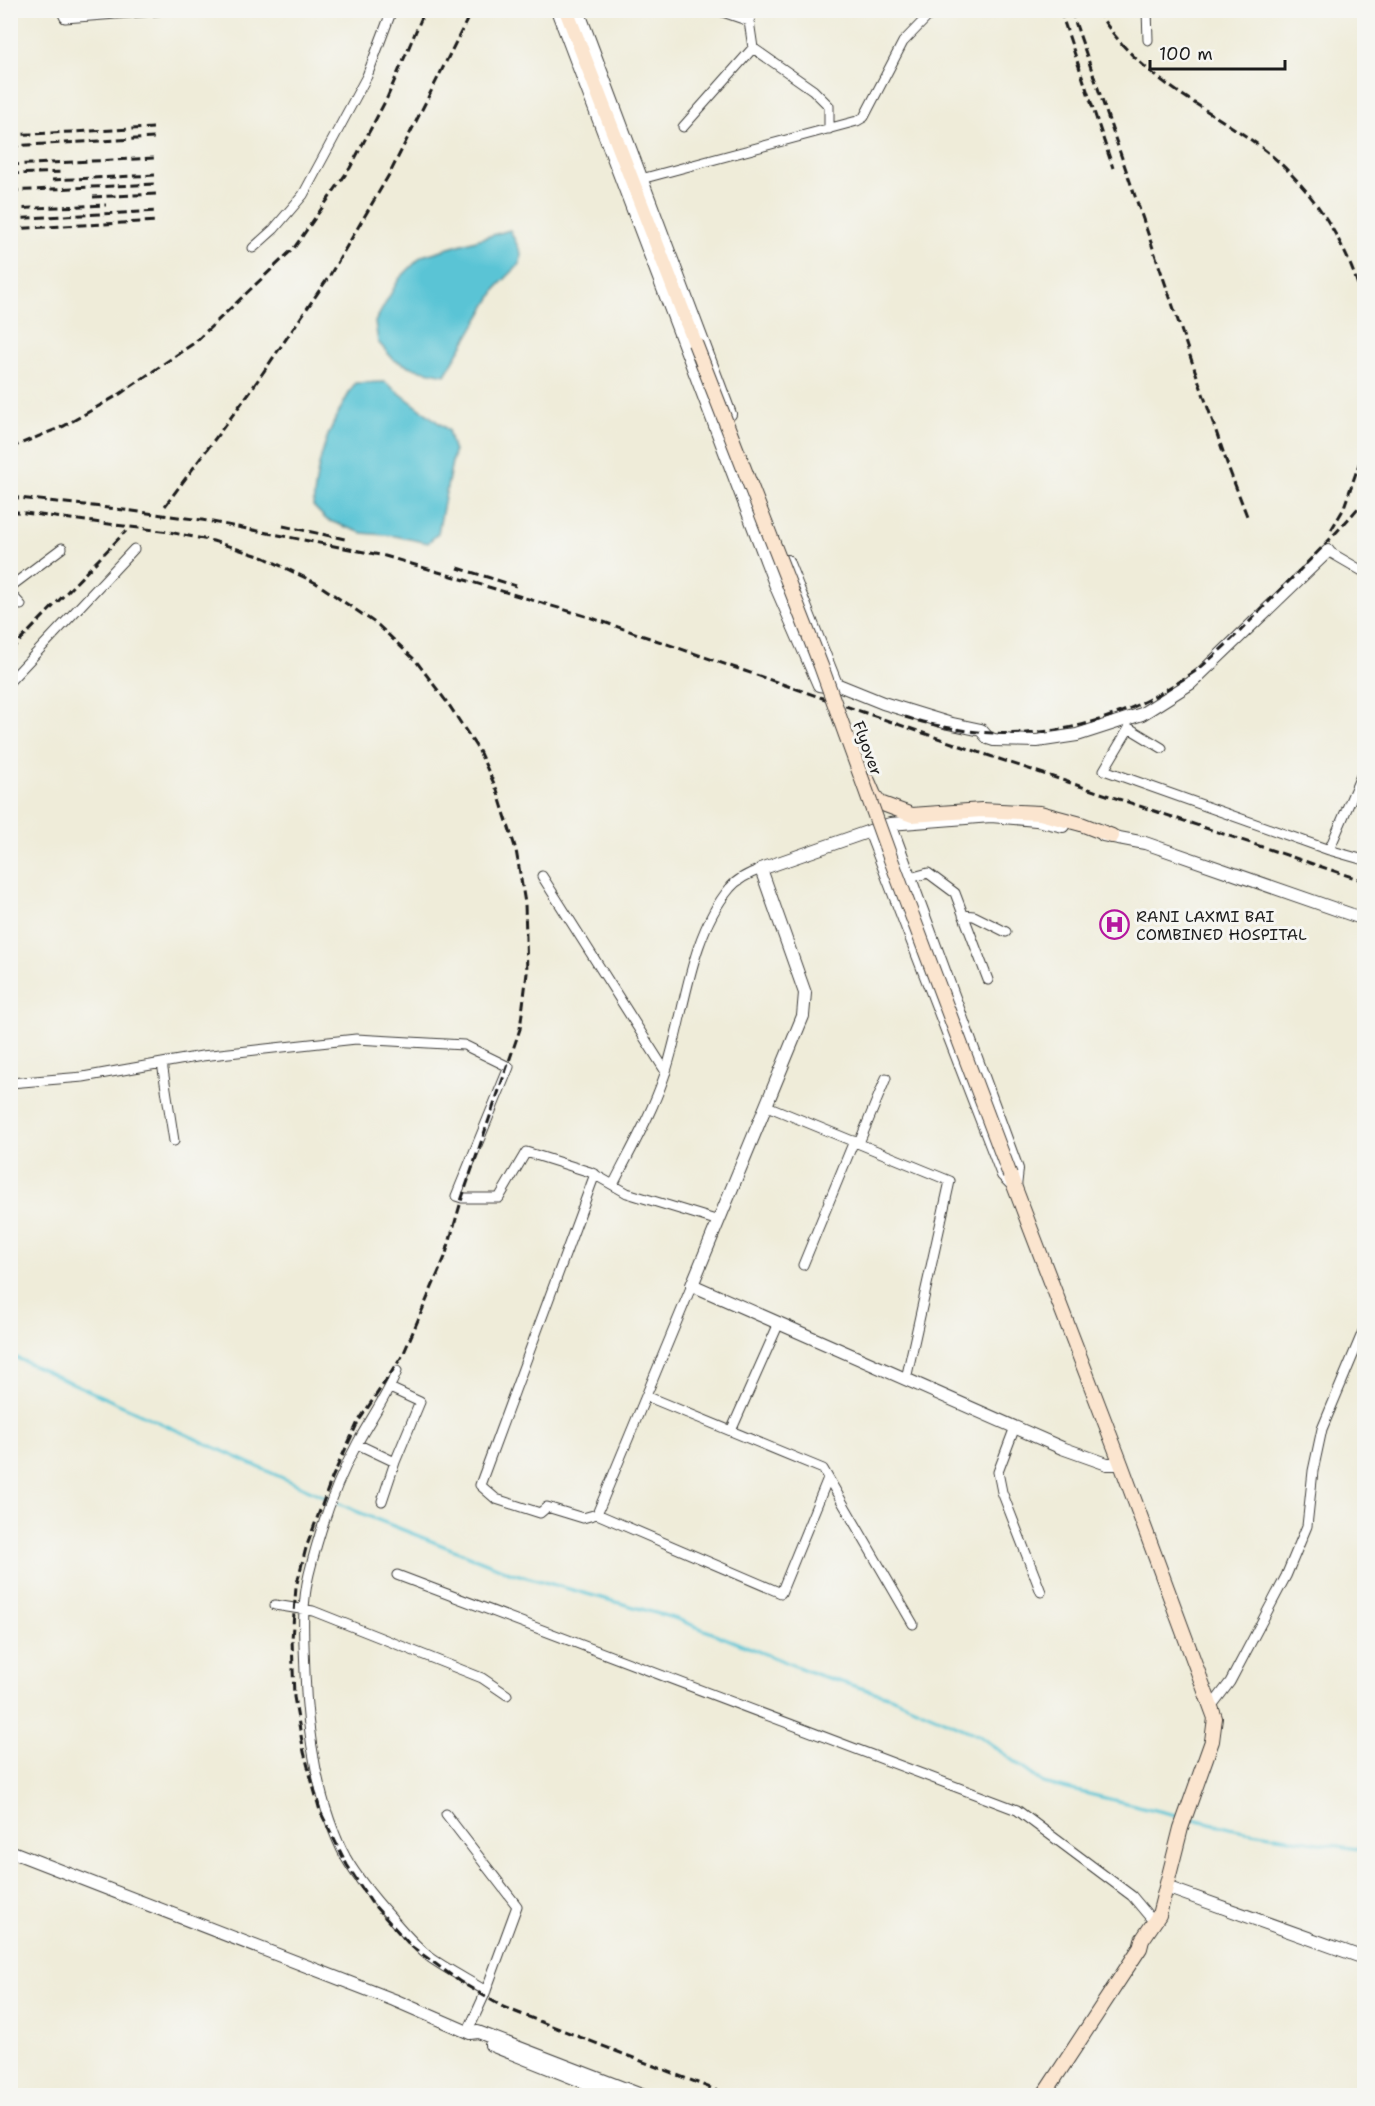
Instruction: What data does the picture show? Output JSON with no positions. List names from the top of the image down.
{
  "streets": {
    "main road": ["Flyover"]
  },
  "places": {
    "hospital": ["RANI LAXMI BAI COMBINED HOSPITAL"]
  },
  "scale_bar": "100 m"
}
